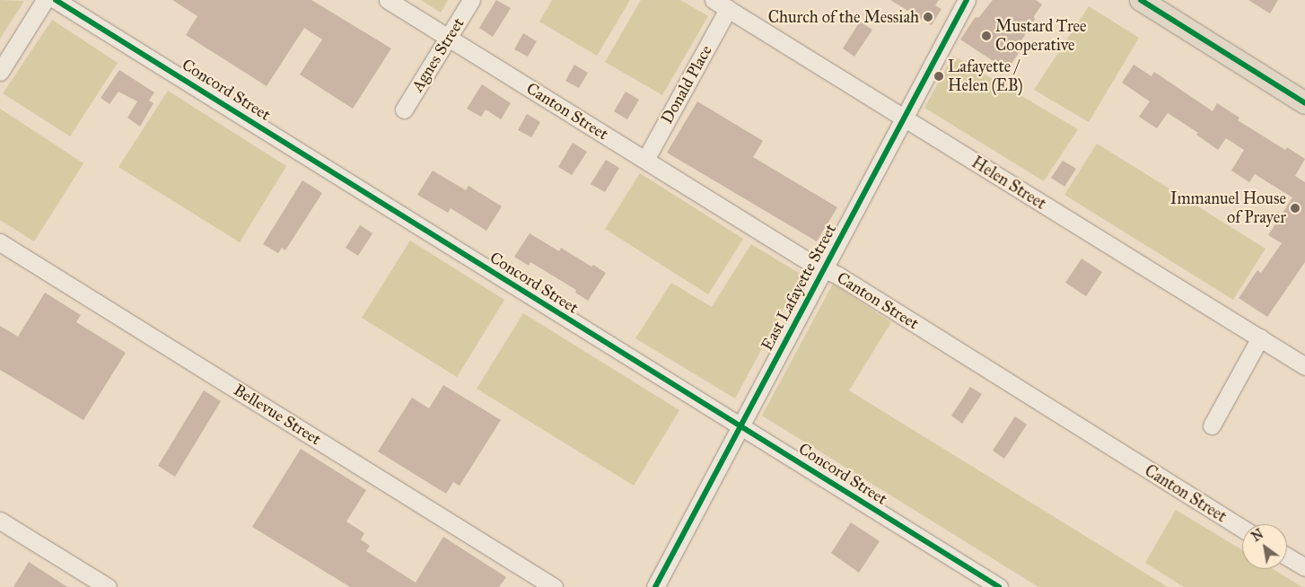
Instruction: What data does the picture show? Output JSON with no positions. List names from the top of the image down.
{
  "streets": {
    "street": [
      "Agnes Street",
      "Donald Place",
      "Concord Street",
      "Canton Street",
      "Helen Street",
      "East Lafayette Street",
      "Bellevue Street"
    ]
  },
  "crossings": [
    ["Agnes Street", "Canton Street"],
    ["Donald Place", "Canton Street"],
    ["Donald Place", "Helen Street"],
    ["Concord Street", "East Lafayette Street"],
    ["Canton Street", "East Lafayette Street"],
    ["Helen Street", "East Lafayette Street"]
  ],
  "places": [
    "Church of the Messiah",
    "Mustard Tree Cooperative",
    "Lafayette / Helen (EB)",
    "Immanuel House of Prayer"
  ],
  "north": "top left"
}
